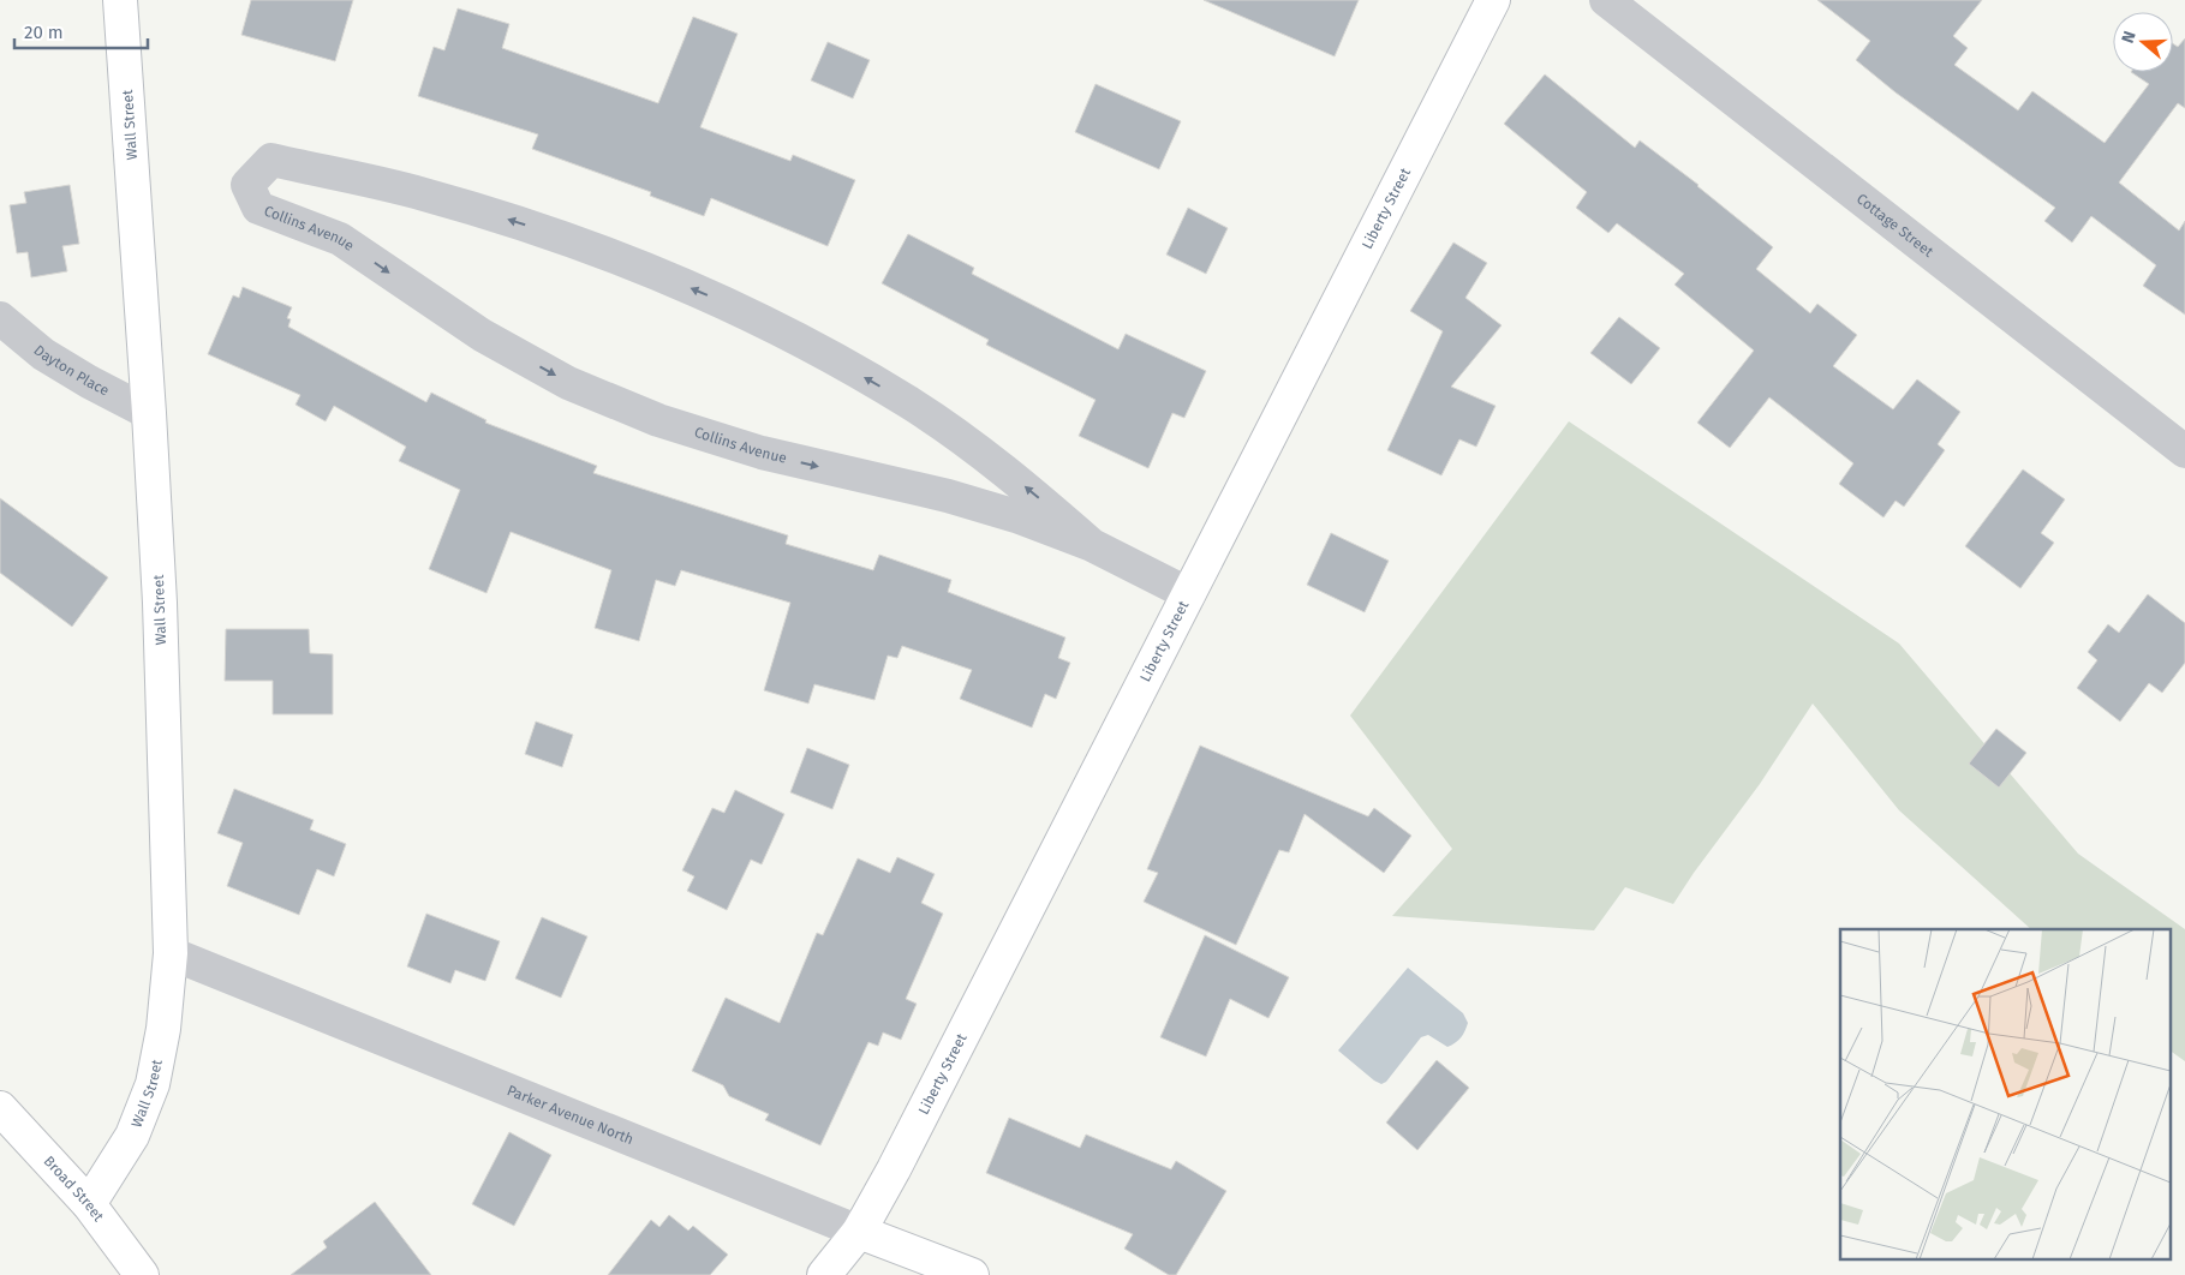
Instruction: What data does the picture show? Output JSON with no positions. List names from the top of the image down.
{
  "streets": {
    "main road": [
      "Wall Street",
      "Liberty Street",
      "Parker Avenue North",
      "Broad Street"
    ],
    "street": ["Cottage Street", "Collins Avenue", "Dayton Place"]
  },
  "crossings": [
    ["Wall Street", "Dayton Place"],
    ["Wall Street", "Parker Avenue North"],
    ["Wall Street", "Broad Street"],
    ["Liberty Street", "Collins Avenue"],
    ["Liberty Street", "Parker Avenue North"]
  ],
  "scale_bar": "20 m",
  "north": "left"
}
